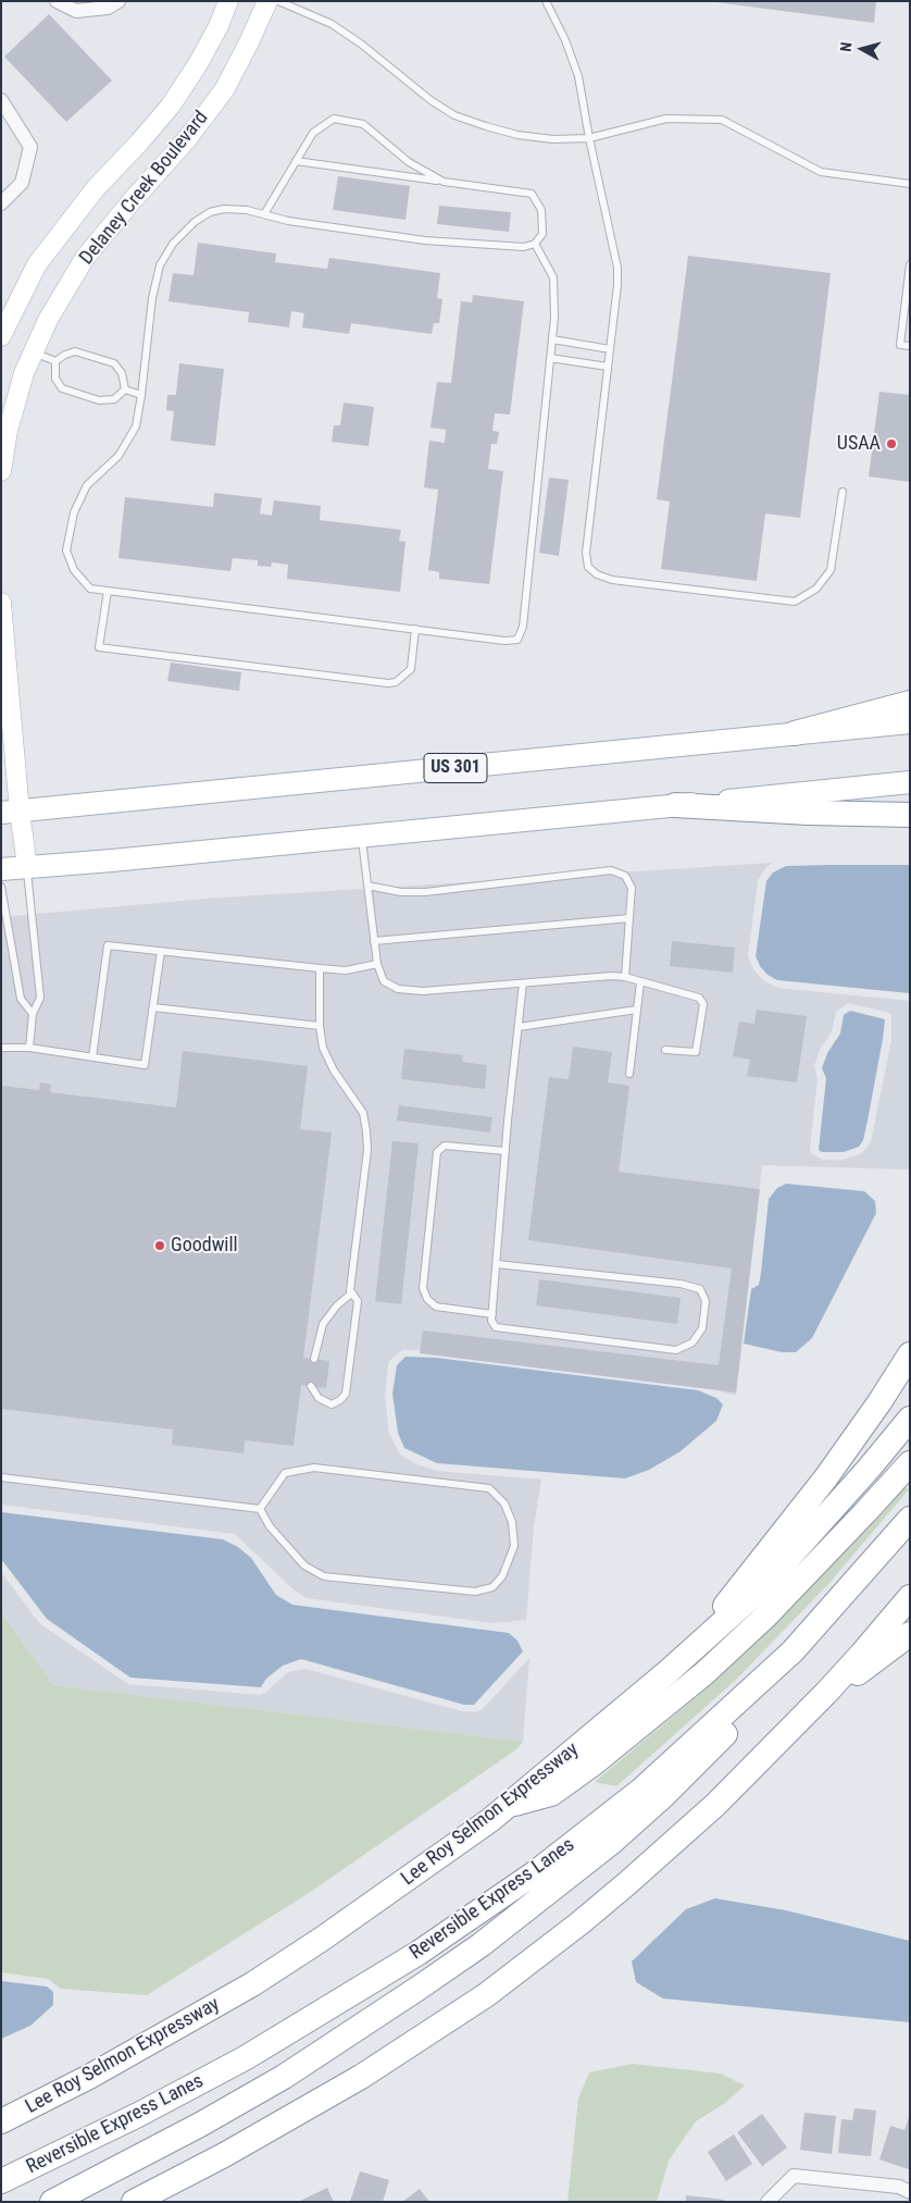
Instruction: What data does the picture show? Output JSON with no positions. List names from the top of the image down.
{
  "streets": {
    "highway": ["Lee Roy Selmon Expressway", "Reversible Express Lanes"],
    "main road": ["US 301"],
    "street": ["Delaney Creek Boulevard"]
  },
  "places": ["USAA", "Goodwill"],
  "north": "left"
}
